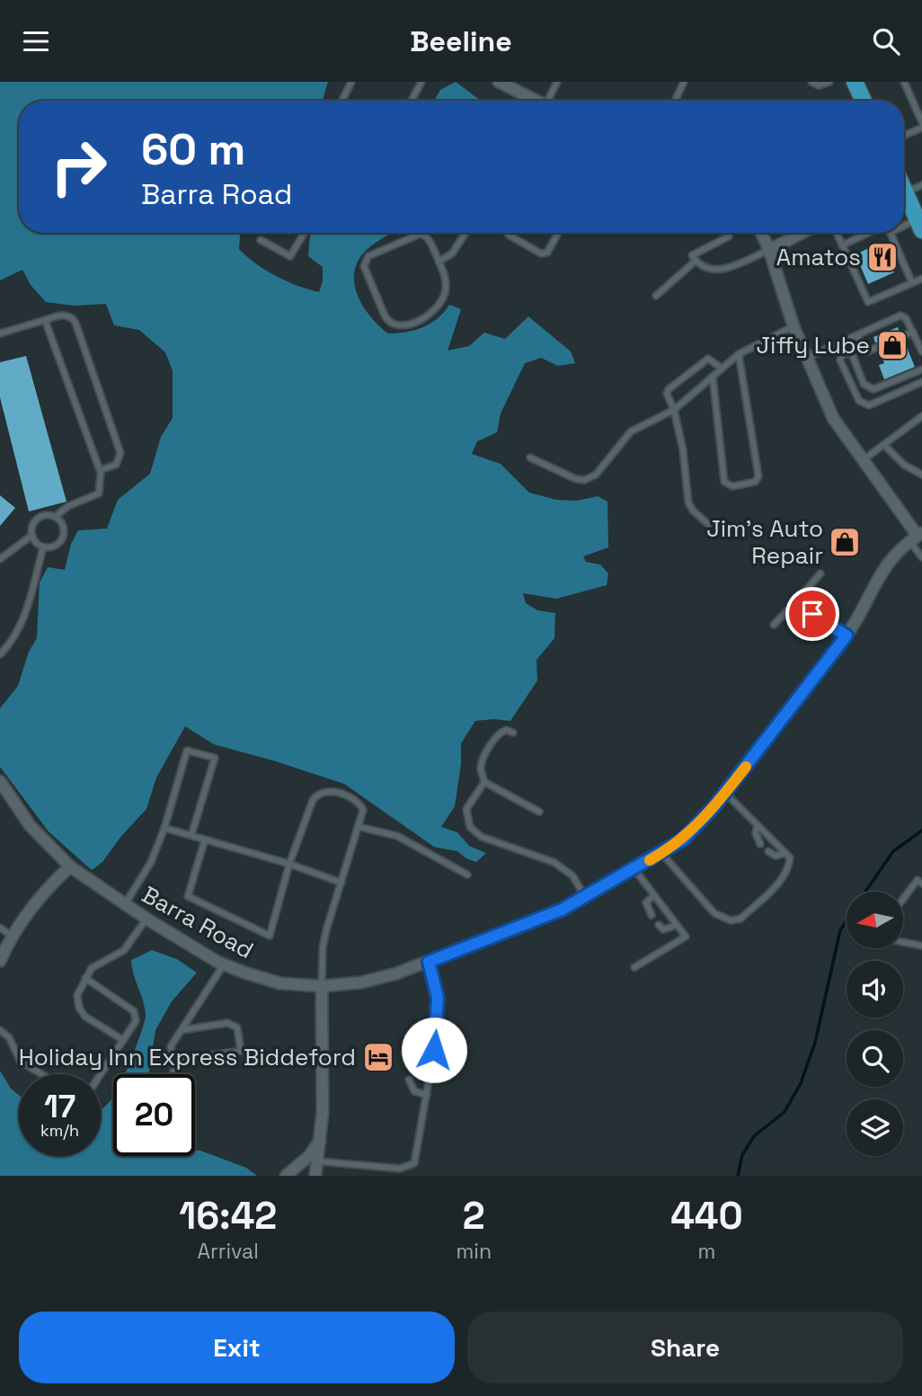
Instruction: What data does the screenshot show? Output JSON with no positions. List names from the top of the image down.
{
  "streets": {
    "street": ["Barra Road"]
  },
  "places": {
    "restaurant": ["Amatos"],
    "shop": ["Jiffy Lube", "Jim's Auto Repair"],
    "hotel": ["Holiday Inn Express Biddeford"]
  },
  "north": "left",
  "page": {
    "header": "Beeline",
    "turn": ["60 m", "Barra Road"],
    "speed": "17 km/h",
    "limit": "20",
    "eta": [
      "16:42",
      "Arrival",
      "2",
      "min",
      "440",
      "m"
    ],
    "buttons": ["Exit", "Share"]
  }
}
